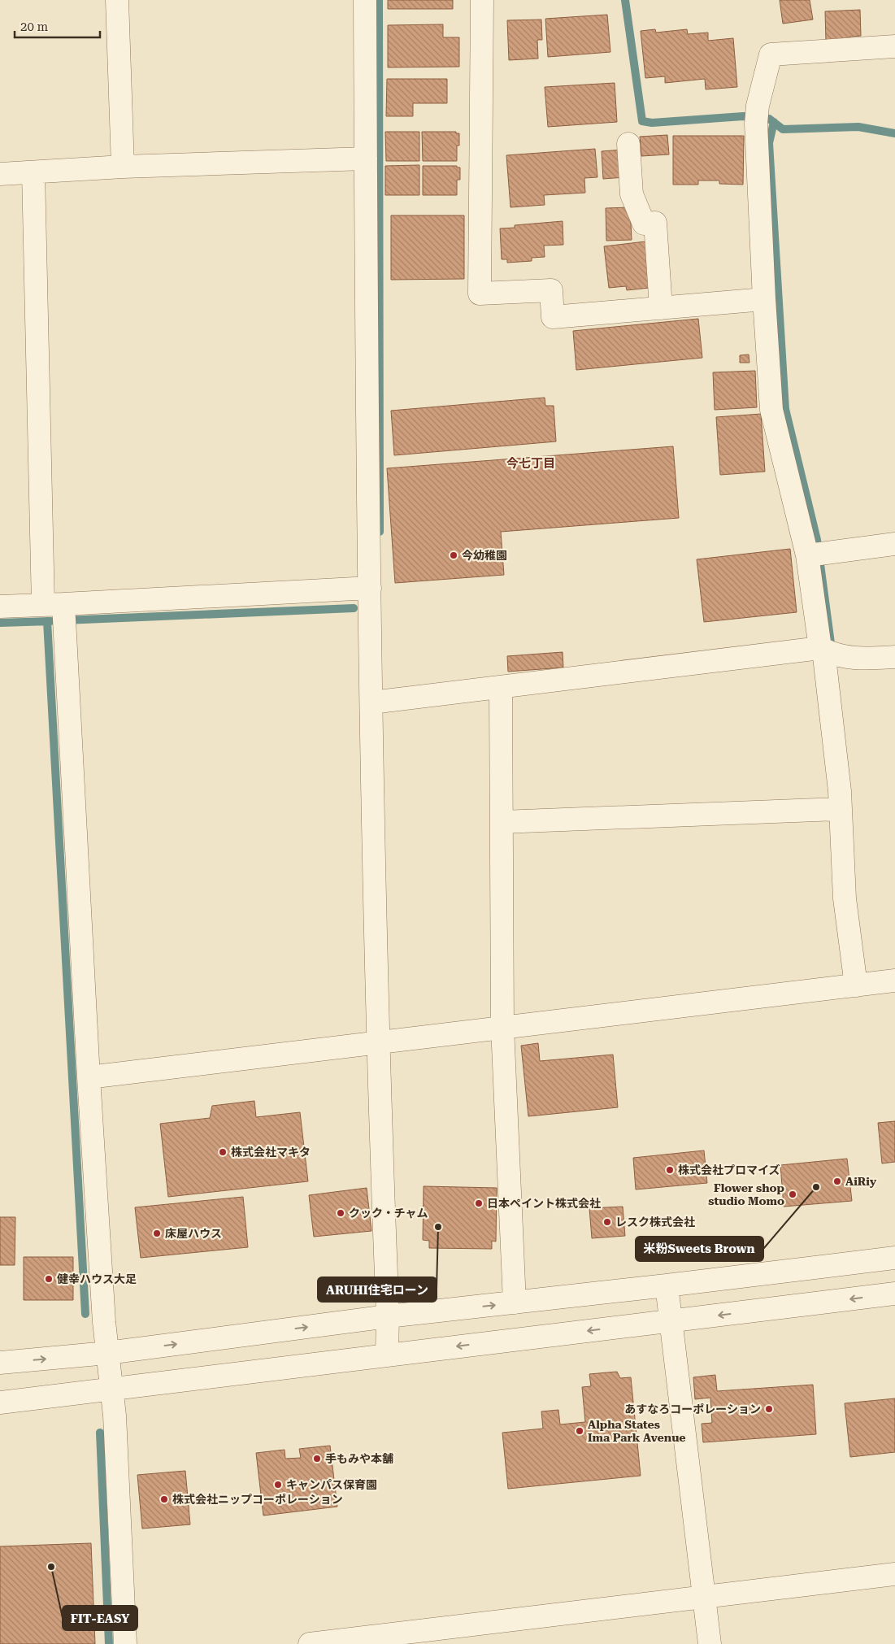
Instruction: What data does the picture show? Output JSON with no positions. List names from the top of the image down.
{
  "districts": ["今七丁目"],
  "places": [
    "今幼稚園",
    "株式会社マキタ",
    "株式会社プロマイズ",
    "AiRiy",
    "米粉Sweets Brown",
    "Flower shop studio Momo",
    "日本ペイント株式会社",
    "クック・チャム",
    "レスク株式会社",
    "ARUHI住宅ローン",
    "床屋ハウス",
    "健幸ハウス大足",
    "あすなろコーポレーション",
    "Alpha States Ima Park Avenue",
    "手もみや本舗",
    "キャンパス保育園",
    "株式会社ニップコーポレーション",
    "FIT-EASY"
  ],
  "scale_bar": "20 m"
}
